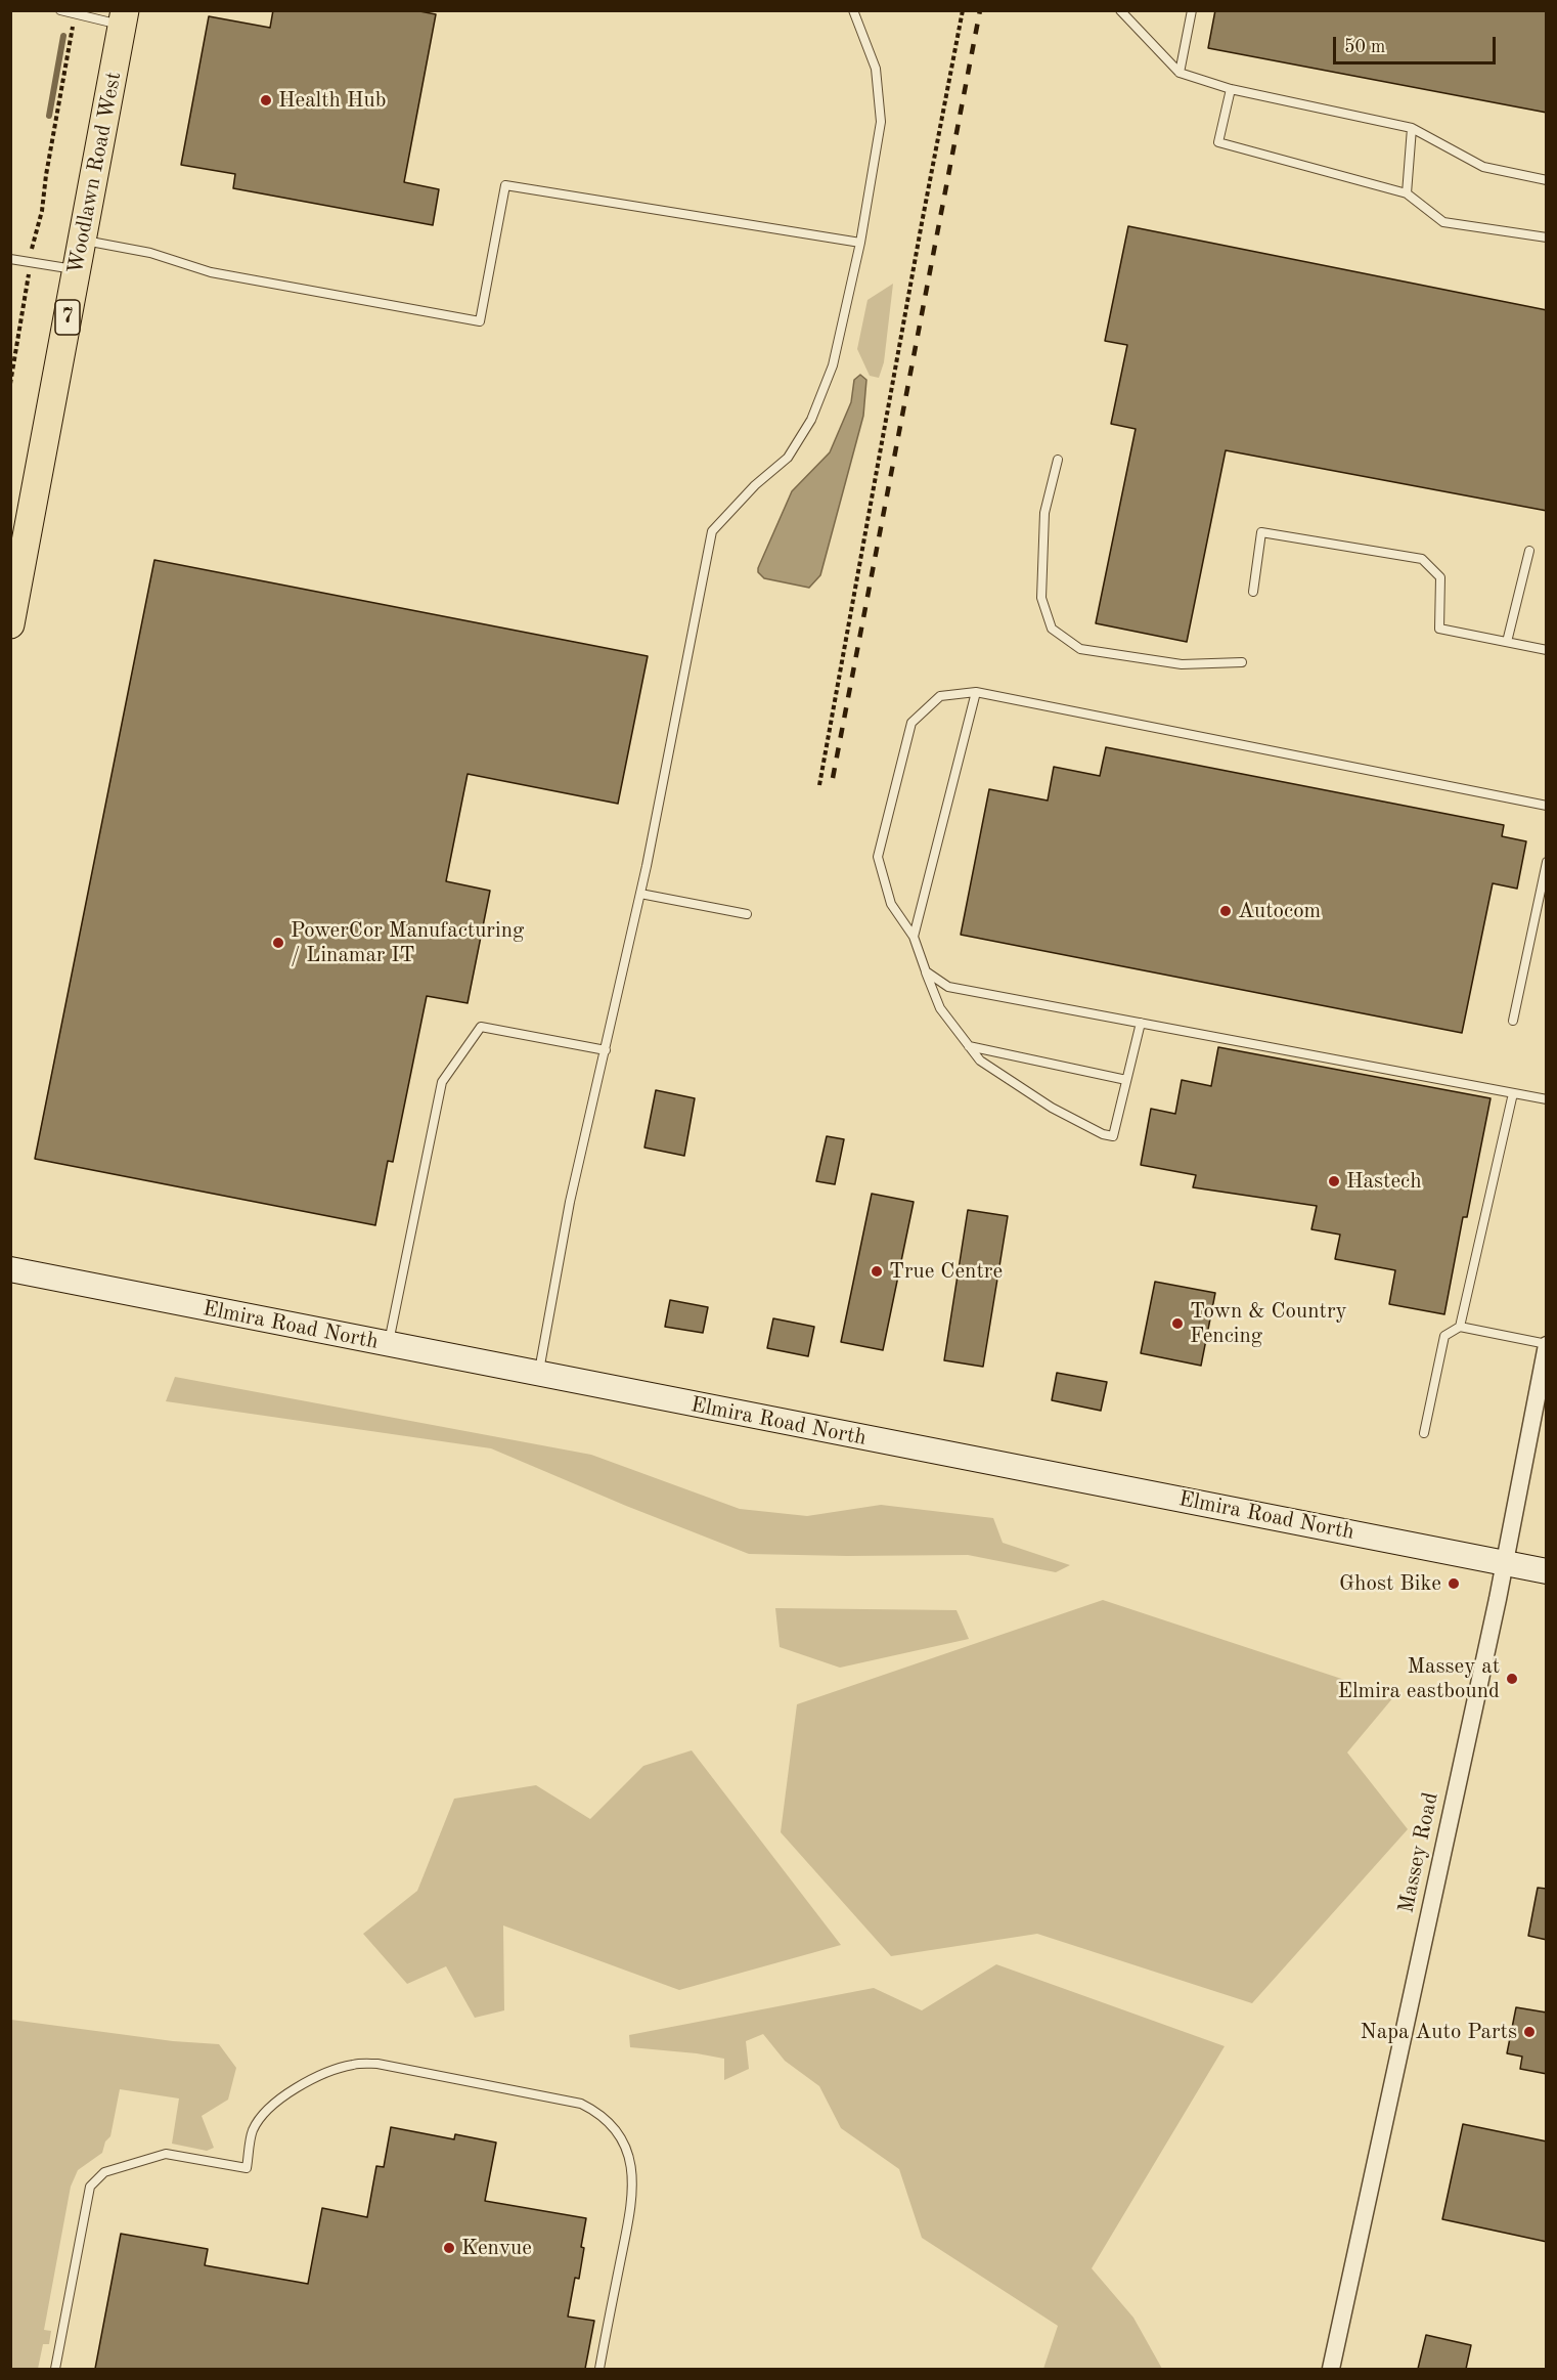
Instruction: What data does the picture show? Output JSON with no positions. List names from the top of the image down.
{
  "streets": {
    "main road": ["Woodlawn Road West", "7", "Elmira Road North"],
    "street": ["Massey Road"]
  },
  "crossings": [
    ["Elmira Road North", "Massey Road"]
  ],
  "places": [
    "Health Hub",
    "Autocom",
    "PowerCor Manufacturing / Linamar IT",
    "Hastech",
    "True Centre",
    "Town & Country Fencing",
    "Ghost Bike",
    "Massey at Elmira eastbound",
    "Napa Auto Parts",
    "Kenvue"
  ],
  "scale_bar": "50 m"
}
